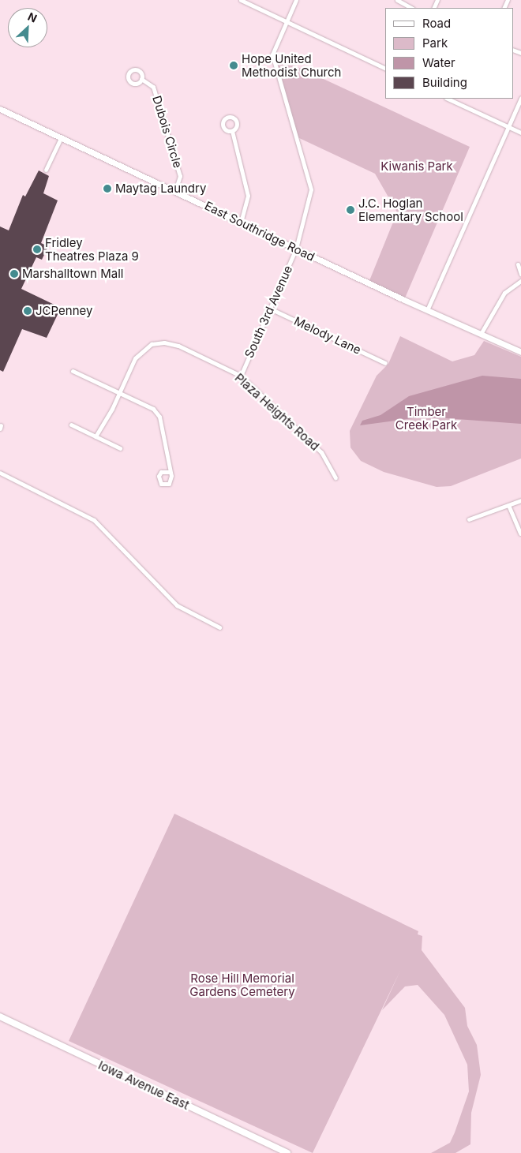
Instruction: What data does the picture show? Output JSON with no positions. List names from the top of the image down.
{
  "streets": {
    "main road": ["Iowa Avenue East"],
    "street": [
      "Dubois Circle",
      "East Southridge Road",
      "South 3rd Avenue",
      "Melody Lane",
      "Plaza Heights Road"
    ]
  },
  "crossings": [
    ["Dubois Circle", "East Southridge Road"],
    ["East Southridge Road", "South 3rd Avenue"],
    ["South 3rd Avenue", "Melody Lane"],
    ["South 3rd Avenue", "Plaza Heights Road"]
  ],
  "parks": ["Kiwanis Park", "Timber Creek Park", "Rose Hill Memorial Gardens Cemetery"],
  "places": [
    "Hope United Methodist Church",
    "Maytag Laundry",
    "J.C. Hoglan Elementary School",
    "Fridley Theatres Plaza 9",
    "Marshalltown Mall",
    "JCPenney"
  ],
  "legend": [
    "Road",
    "Park",
    "Water",
    "Building"
  ],
  "north": "top right"
}
